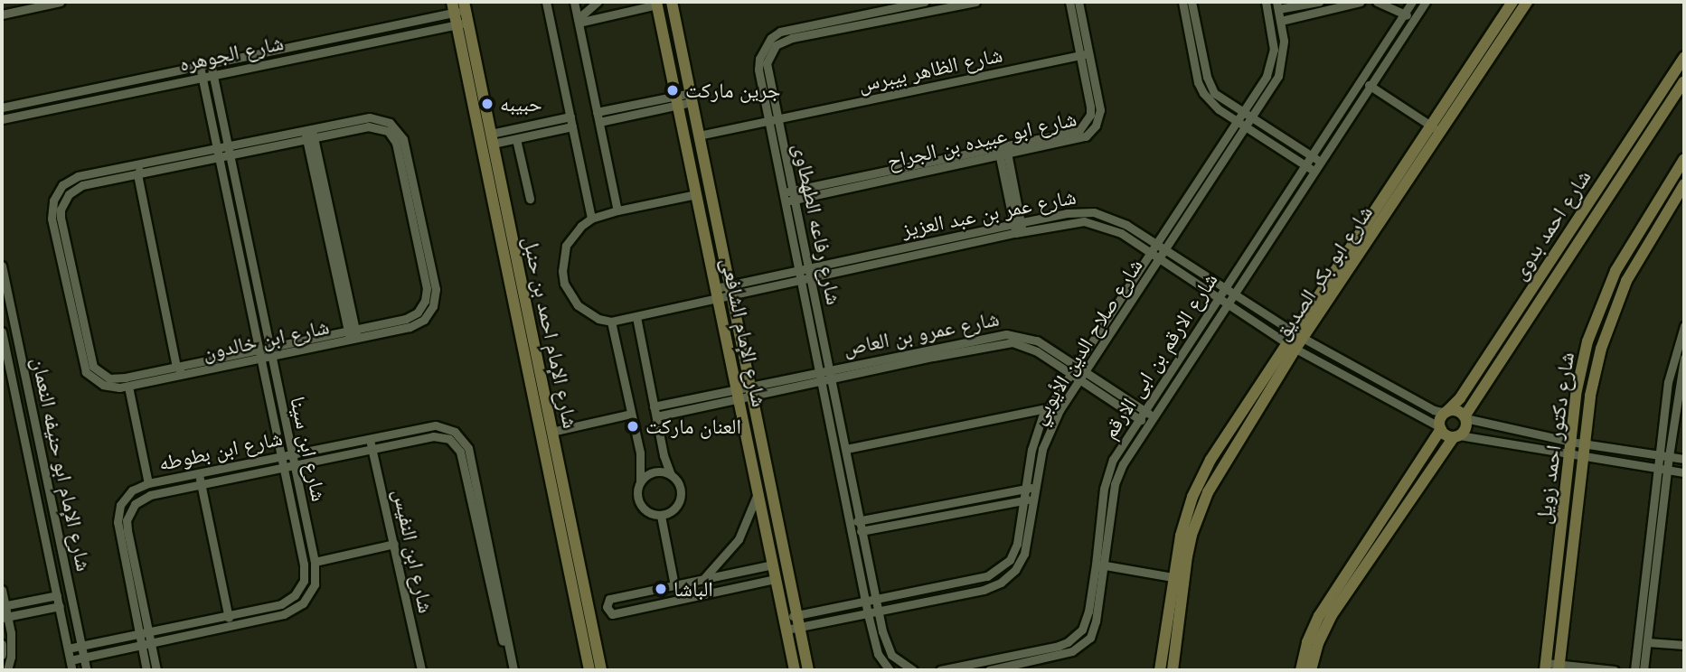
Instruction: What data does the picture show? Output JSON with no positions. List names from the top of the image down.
{
  "streets": {
    "street": [
      "شارع الجوهره",
      "شارع الظاهر بيبرس",
      "شارع ابو عبيده بن الجراح",
      "شارع عمر بن عبد العزيز",
      "شارع رفاعه الطهطاوى",
      "شارع احمد بدوى",
      "شارع ابو بكر الصديق",
      "شارع الإمام احمد بن حنبل",
      "شارع الإمام الشافعى",
      "شارع عمرو بن العاص",
      "شارع ابن خالدون",
      "شارع صلاح الدين الأيوبي",
      "شارع الارقم بن ابى الارقم",
      "شارع دكتور احمد زويل",
      "شارع ابن سينا",
      "شارع ابن بطوطه",
      "شارع الإمام ابو حنيفه النعمان",
      "شارع ابن النفيس"
    ]
  },
  "crossings": [
    ["شارع الجوهره", "شارع الإمام احمد بن حنبل"],
    ["شارع الجوهره", "شارع ابن سينا"],
    ["شارع الظاهر بيبرس", "شارع ابو عبيده بن الجراح"],
    ["شارع الظاهر بيبرس", "شارع رفاعه الطهطاوى"],
    ["شارع الظاهر بيبرس", "شارع الإمام الشافعى"],
    ["شارع ابو عبيده بن الجراح", "شارع رفاعه الطهطاوى"],
    ["شارع عمر بن عبد العزيز", "شارع رفاعه الطهطاوى"],
    ["شارع عمر بن عبد العزيز", "شارع احمد بدوى"],
    ["شارع عمر بن عبد العزيز", "شارع ابو بكر الصديق"],
    ["شارع عمر بن عبد العزيز", "شارع الإمام الشافعى"],
    ["شارع عمر بن عبد العزيز", "شارع صلاح الدين الأيوبي"],
    ["شارع عمر بن عبد العزيز", "شارع الارقم بن ابى الارقم"],
    ["شارع رفاعه الطهطاوى", "شارع عمرو بن العاص"],
    ["شارع رفاعه الطهطاوى", "شارع صلاح الدين الأيوبي"],
    ["شارع الإمام الشافعى", "شارع عمرو بن العاص"],
    ["شارع الإمام الشافعى", "شارع صلاح الدين الأيوبي"],
    ["شارع عمرو بن العاص", "شارع صلاح الدين الأيوبي"],
    ["شارع عمرو بن العاص", "شارع الارقم بن ابى الارقم"],
    ["شارع ابن خالدون", "شارع ابن سينا"],
    ["شارع ابن سينا", "شارع ابن بطوطه"],
    ["شارع ابن سينا", "شارع الإمام ابو حنيفه النعمان"],
    ["شارع ابن بطوطه", "شارع ابن النفيس"]
  ],
  "places": [
    "جرين ماركت",
    "حبيبه",
    "العنان ماركت",
    "الباشا"
  ]
}
